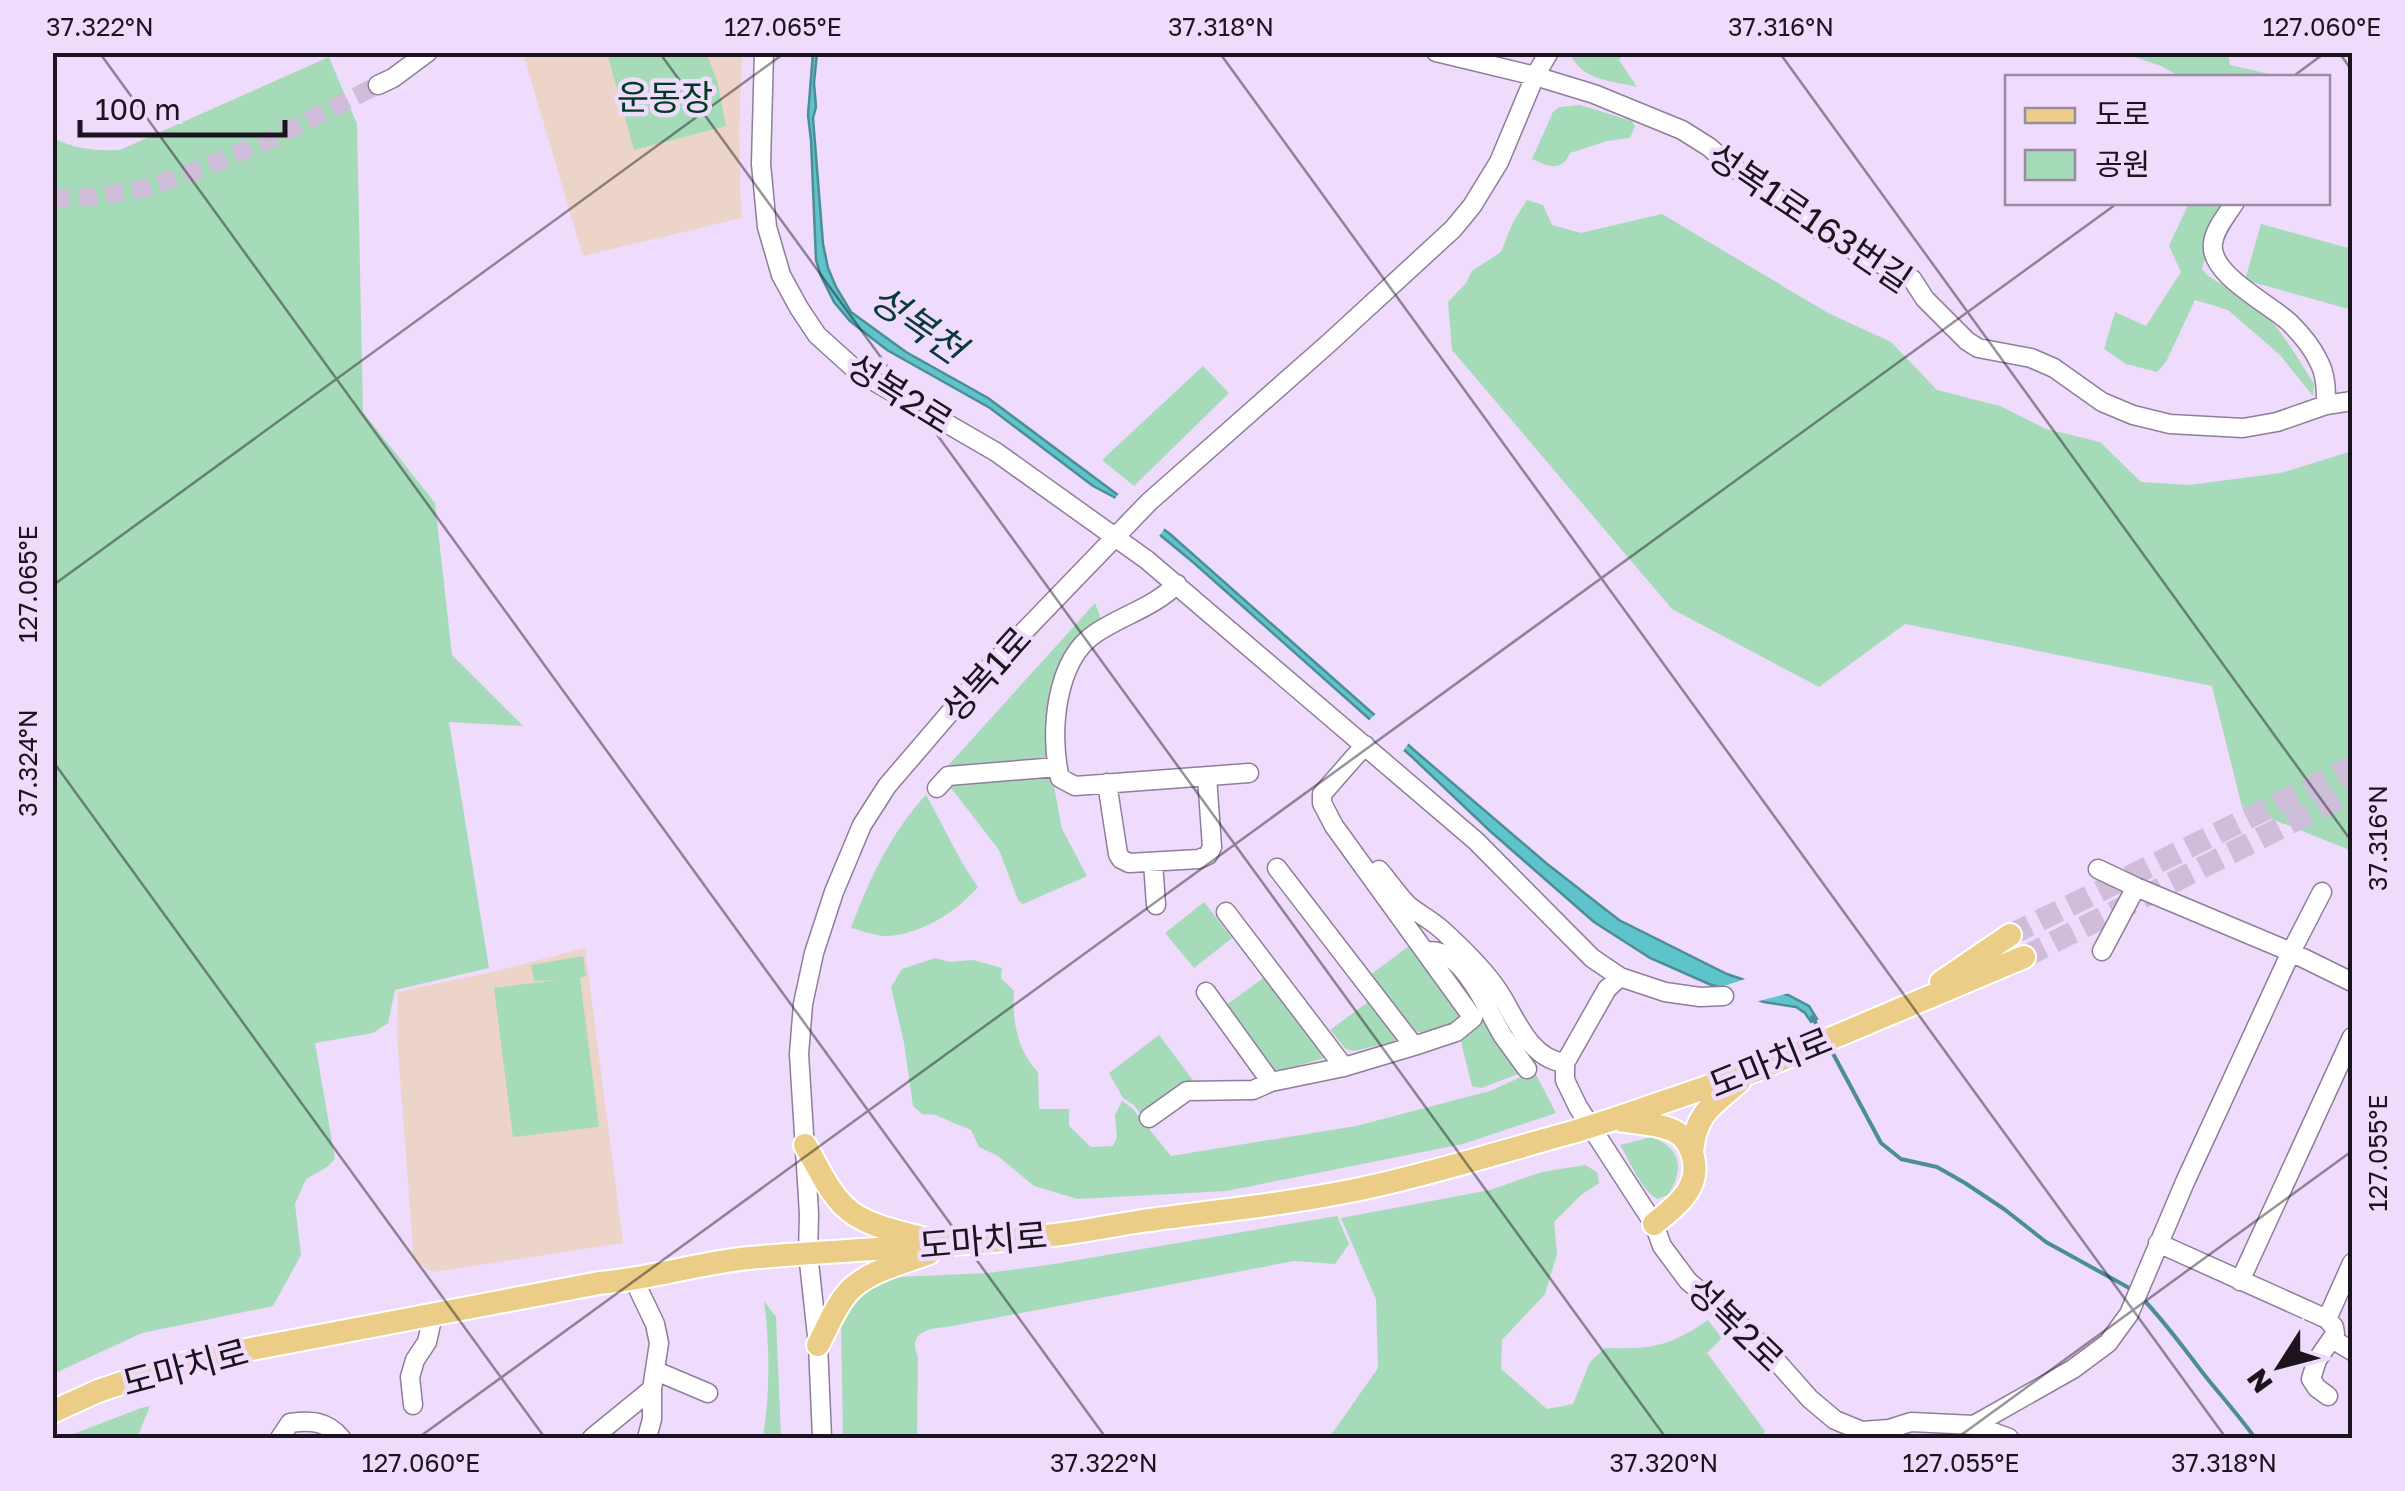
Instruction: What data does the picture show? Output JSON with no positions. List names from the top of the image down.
{
  "streets": {
    "main road": ["도마치로"],
    "street": ["성복1로163번길", "성복2로", "성복1로"]
  },
  "crossings": [
    ["성복1로163번길", "성복1로"],
    ["성복2로", "성복1로"],
    ["성복1로", "도마치로"]
  ],
  "water": ["성복천"],
  "parks": ["운동장"],
  "legend": ["도로", "공원"],
  "scale_bar": "100 m",
  "north": "bottom left",
  "coordinates": [
    "37.322°N",
    "127.065°E",
    "37.318°N",
    "37.316°N",
    "127.060°E",
    "37.324°N",
    "127.055°E",
    "37.320°N"
  ]
}
